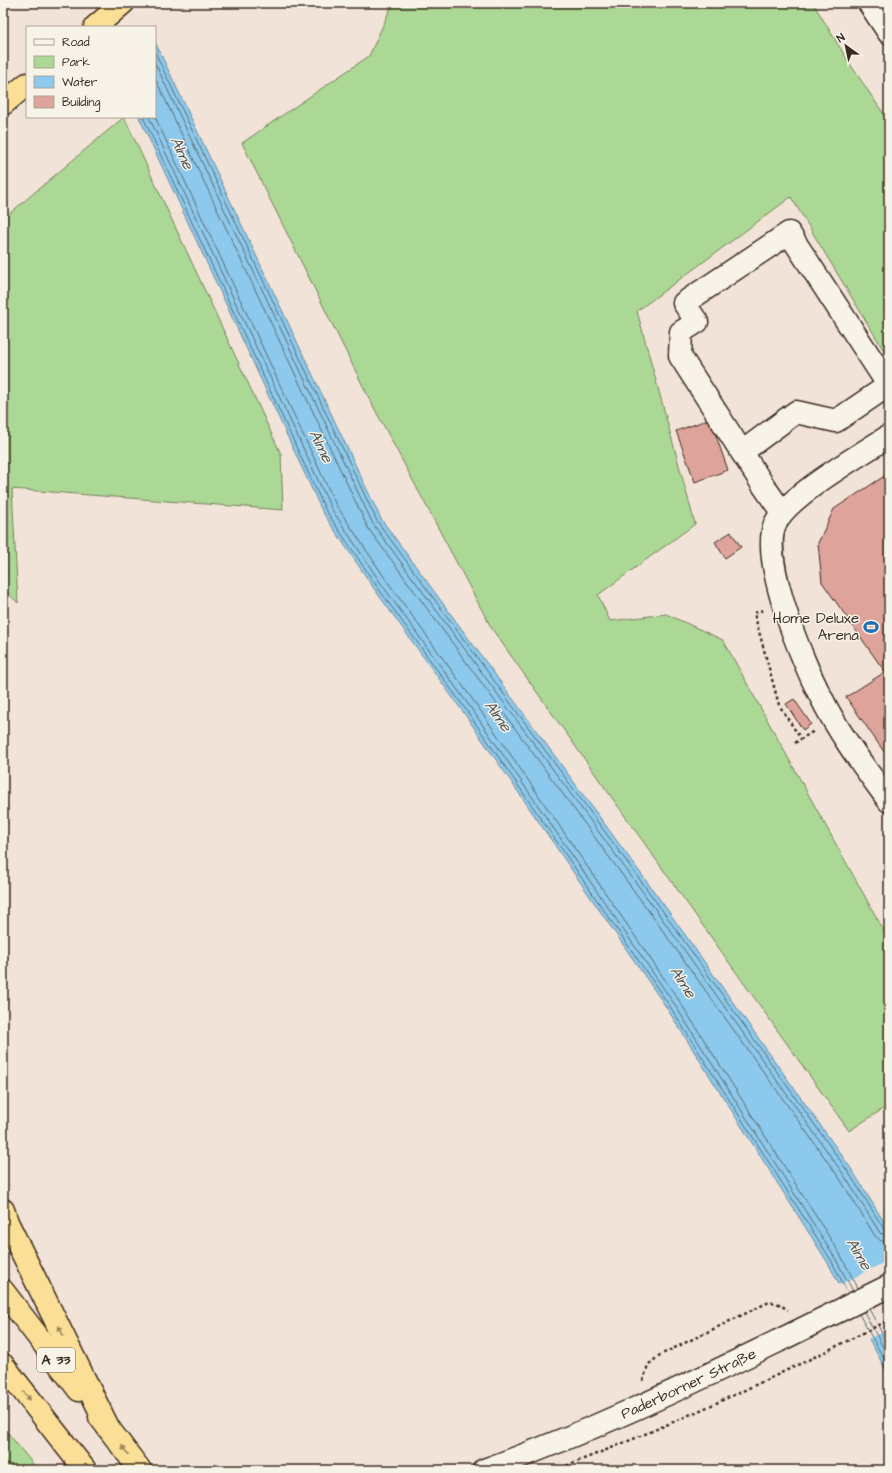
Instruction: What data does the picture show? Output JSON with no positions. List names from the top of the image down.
{
  "streets": {
    "highway": ["A 33"],
    "street": ["Paderborner Straße"]
  },
  "water": ["Alme"],
  "places": {
    "sports": ["Home Deluxe Arena"]
  },
  "legend": [
    "Road",
    "Park",
    "Water",
    "Building"
  ],
  "north": "top left"
}
